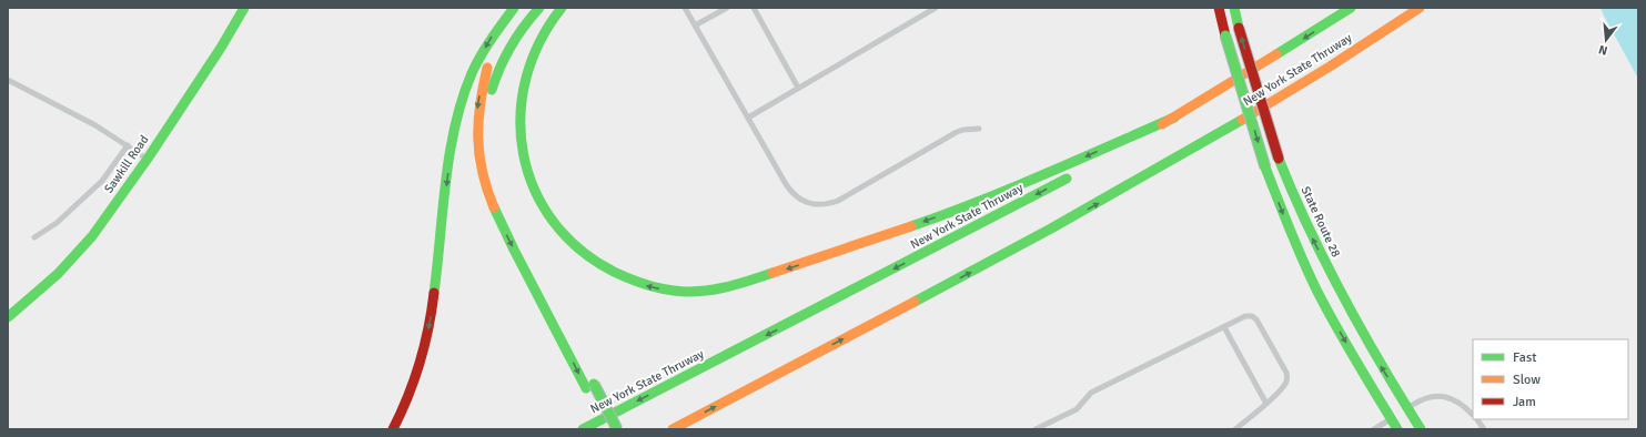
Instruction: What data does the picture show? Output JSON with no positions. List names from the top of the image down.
{
  "streets": {
    "main road": ["New York State Thruway", "Sawkill Road", "State Route 28"]
  },
  "legend": ["Fast", "Slow", "Jam"],
  "north": "bottom"
}
